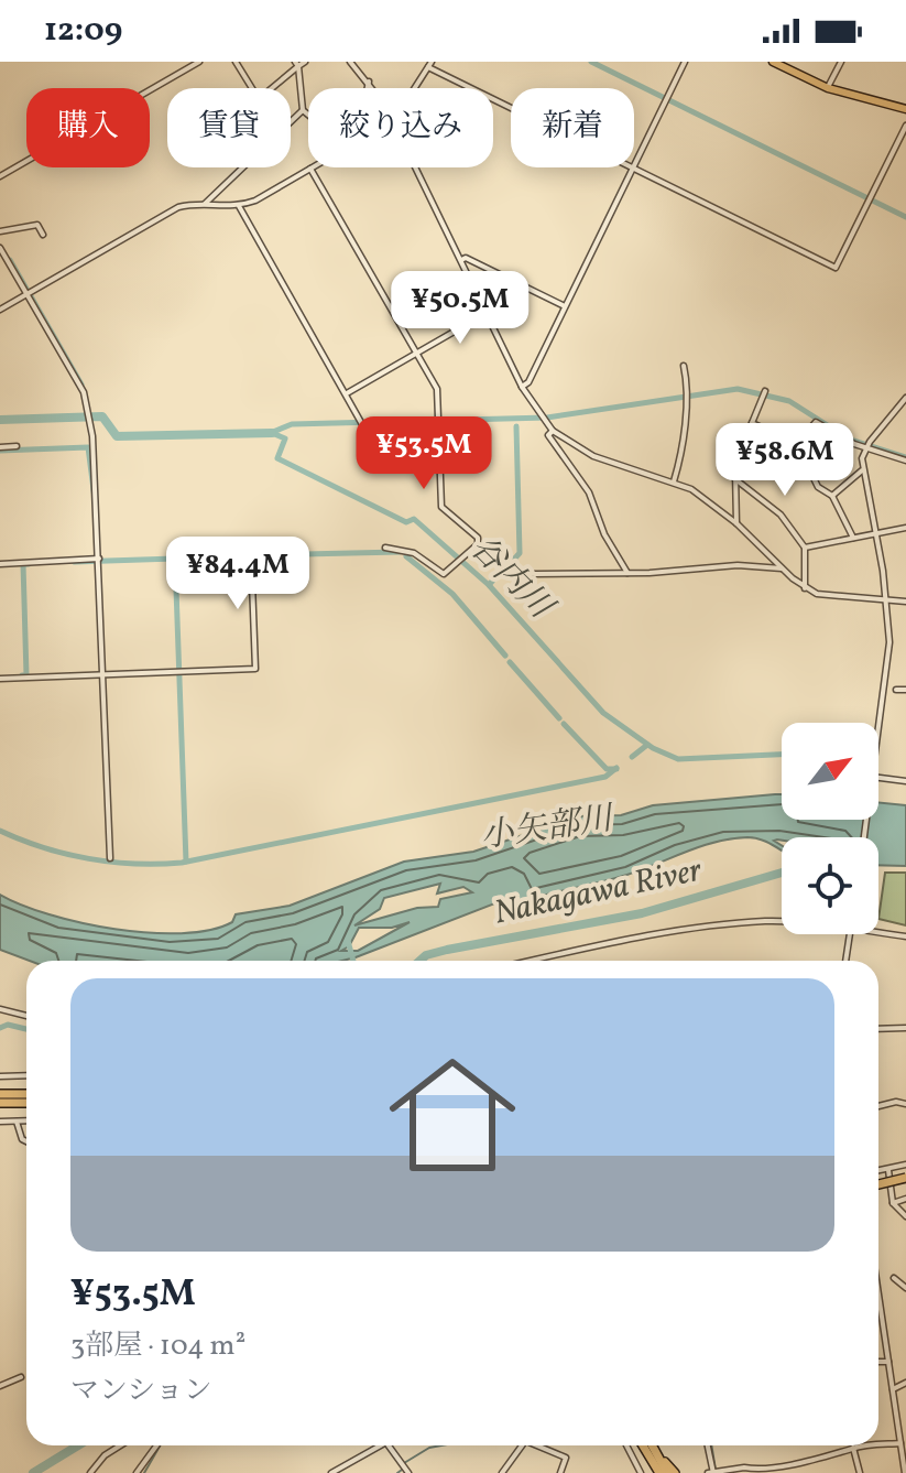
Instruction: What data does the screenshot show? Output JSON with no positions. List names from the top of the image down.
{
  "water": ["谷内川", "小矢部川", "Nakagawa River"],
  "north": "top right",
  "page": {
    "status": "12:09",
    "chip": [
      "購入",
      "賃貸",
      "絞り込み",
      "新着"
    ],
    "price": [
      "¥50.5M",
      "¥53.5M",
      "¥58.6M",
      "¥84.4M"
    ],
    "list": [
      {
        "name": "¥53.5M",
        "note": "3部屋 · 104 m² · マンション"
      }
    ]
  }
}
